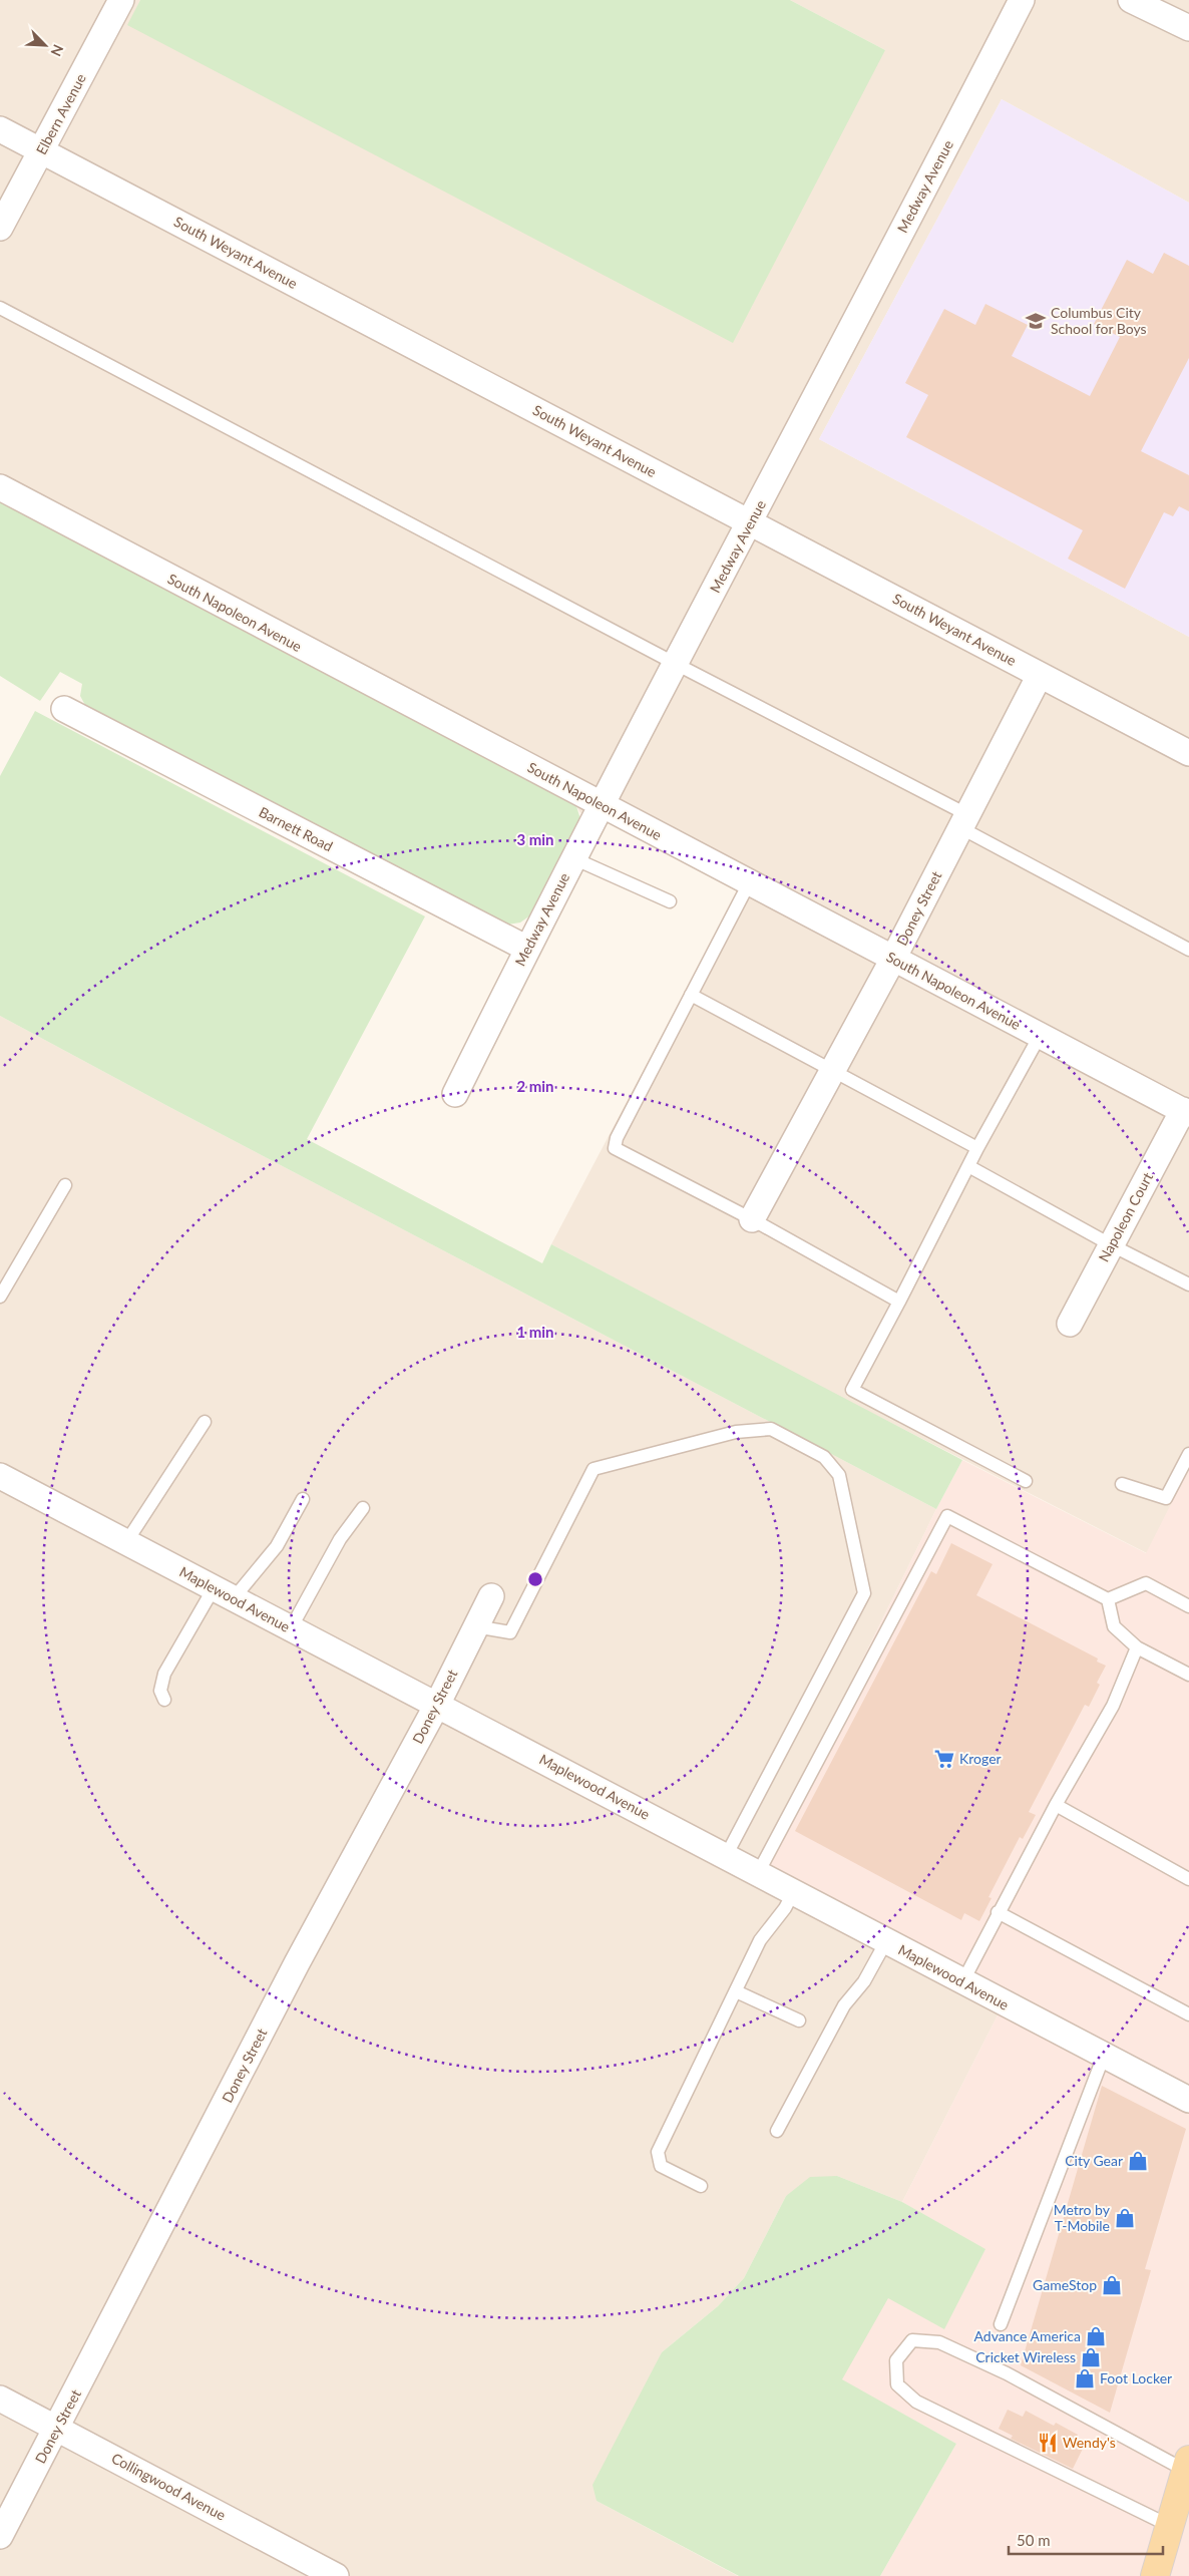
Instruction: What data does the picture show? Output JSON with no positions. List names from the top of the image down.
{
  "streets": {
    "street": [
      "Elbern Avenue",
      "Medway Avenue",
      "South Weyant Avenue",
      "South Napoleon Avenue",
      "Barnett Road",
      "Doney Street",
      "Napoleon Court",
      "Maplewood Avenue",
      "Collingwood Avenue"
    ]
  },
  "crossings": [
    ["Elbern Avenue", "South Weyant Avenue"],
    ["Medway Avenue", "South Weyant Avenue"],
    ["Medway Avenue", "South Napoleon Avenue"],
    ["Medway Avenue", "Barnett Road"],
    ["South Weyant Avenue", "Doney Street"],
    ["South Napoleon Avenue", "Doney Street"],
    ["South Napoleon Avenue", "Napoleon Court"],
    ["Doney Street", "Maplewood Avenue"],
    ["Doney Street", "Collingwood Avenue"]
  ],
  "places": {
    "school or university": ["Columbus City School for Boys"],
    "supermarket": ["Kroger"],
    "shop": [
      "City Gear",
      "Metro by T-Mobile",
      "GameStop",
      "Advance America",
      "Cricket Wireless",
      "Foot Locker"
    ],
    "restaurant": ["Wendy's"]
  },
  "scale_bar": "50 m",
  "north": "bottom right",
  "rings": ["3 min", "2 min", "1 min"]
}
